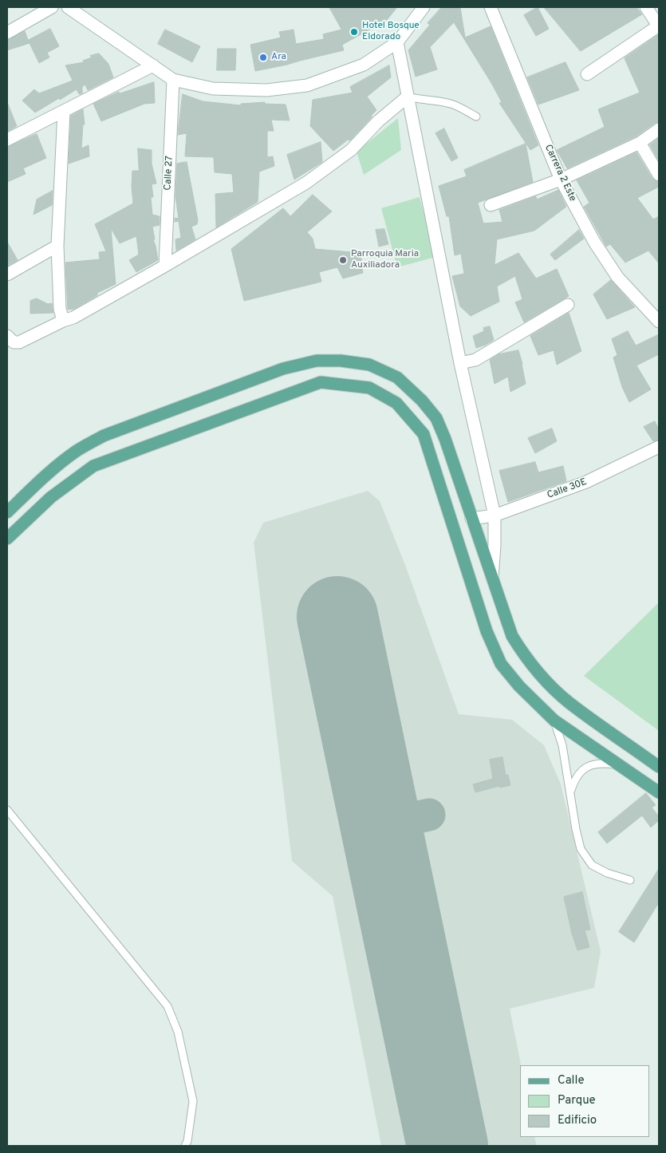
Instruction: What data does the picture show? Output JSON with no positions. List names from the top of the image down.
{
  "streets": {
    "street": ["Calle 27", "Carrera 2 Este", "Calle 30E"]
  },
  "places": ["Hotel Bosque Eldorado", "Ara", "Parroquia Maria Auxiliadora"],
  "legend": ["Calle", "Parque", "Edificio"]
}
